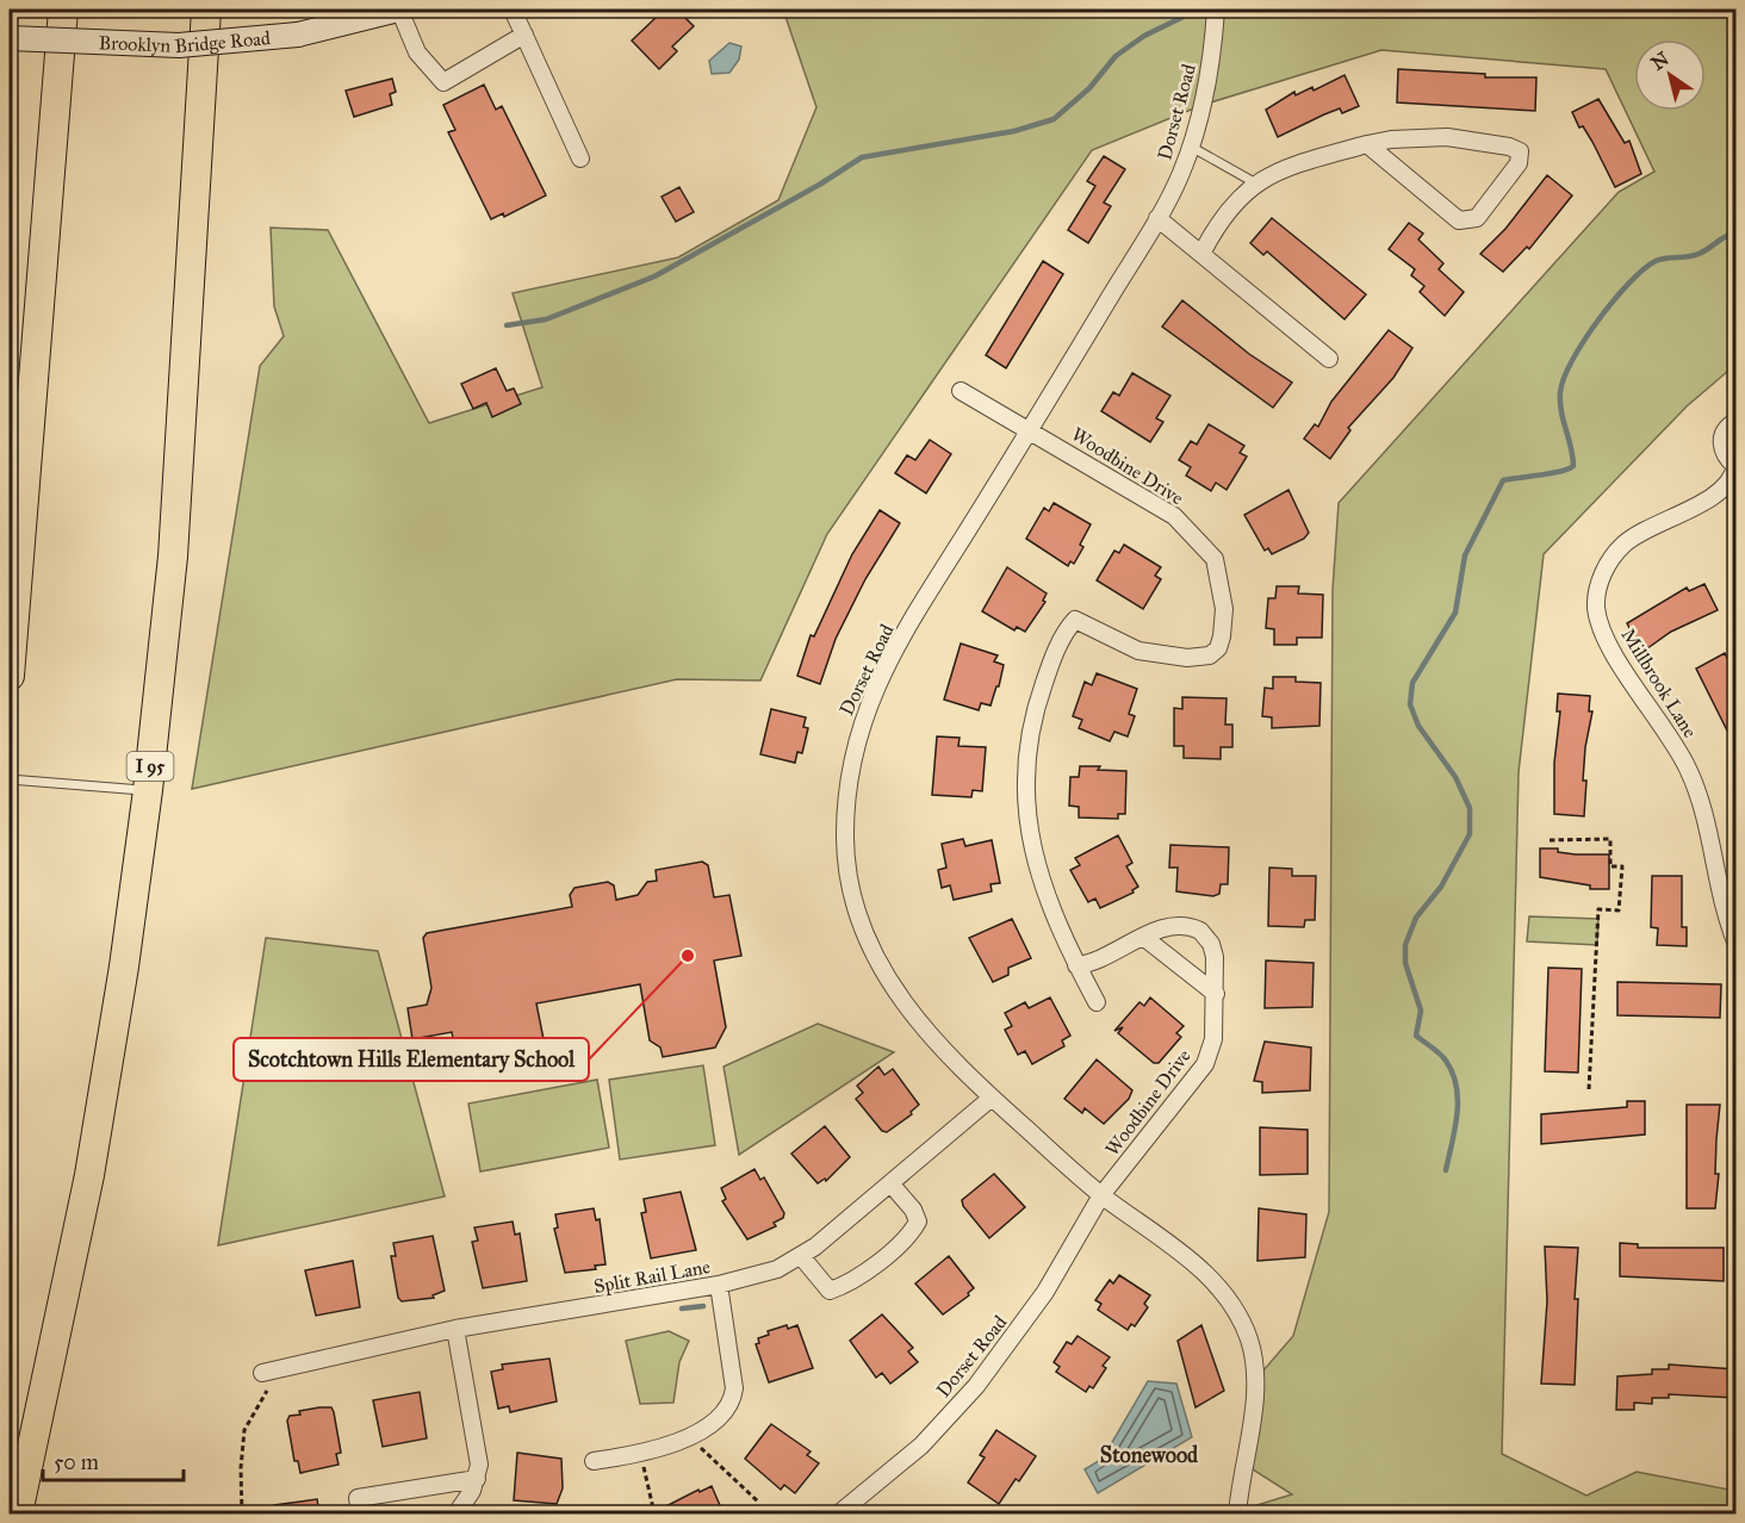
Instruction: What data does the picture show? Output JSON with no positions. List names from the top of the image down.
{
  "streets": {
    "highway": ["I 95"],
    "street": [
      "Brooklyn Bridge Road",
      "Dorset Road",
      "Woodbine Drive",
      "Millbrook Lane",
      "Split Rail Lane"
    ]
  },
  "crossings": [
    ["Dorset Road", "Woodbine Drive"],
    ["Dorset Road", "Split Rail Lane"]
  ],
  "districts": ["Stonewood"],
  "places": ["Scotchtown Hills Elementary School"],
  "scale_bar": "50 m",
  "north": "top left"
}
